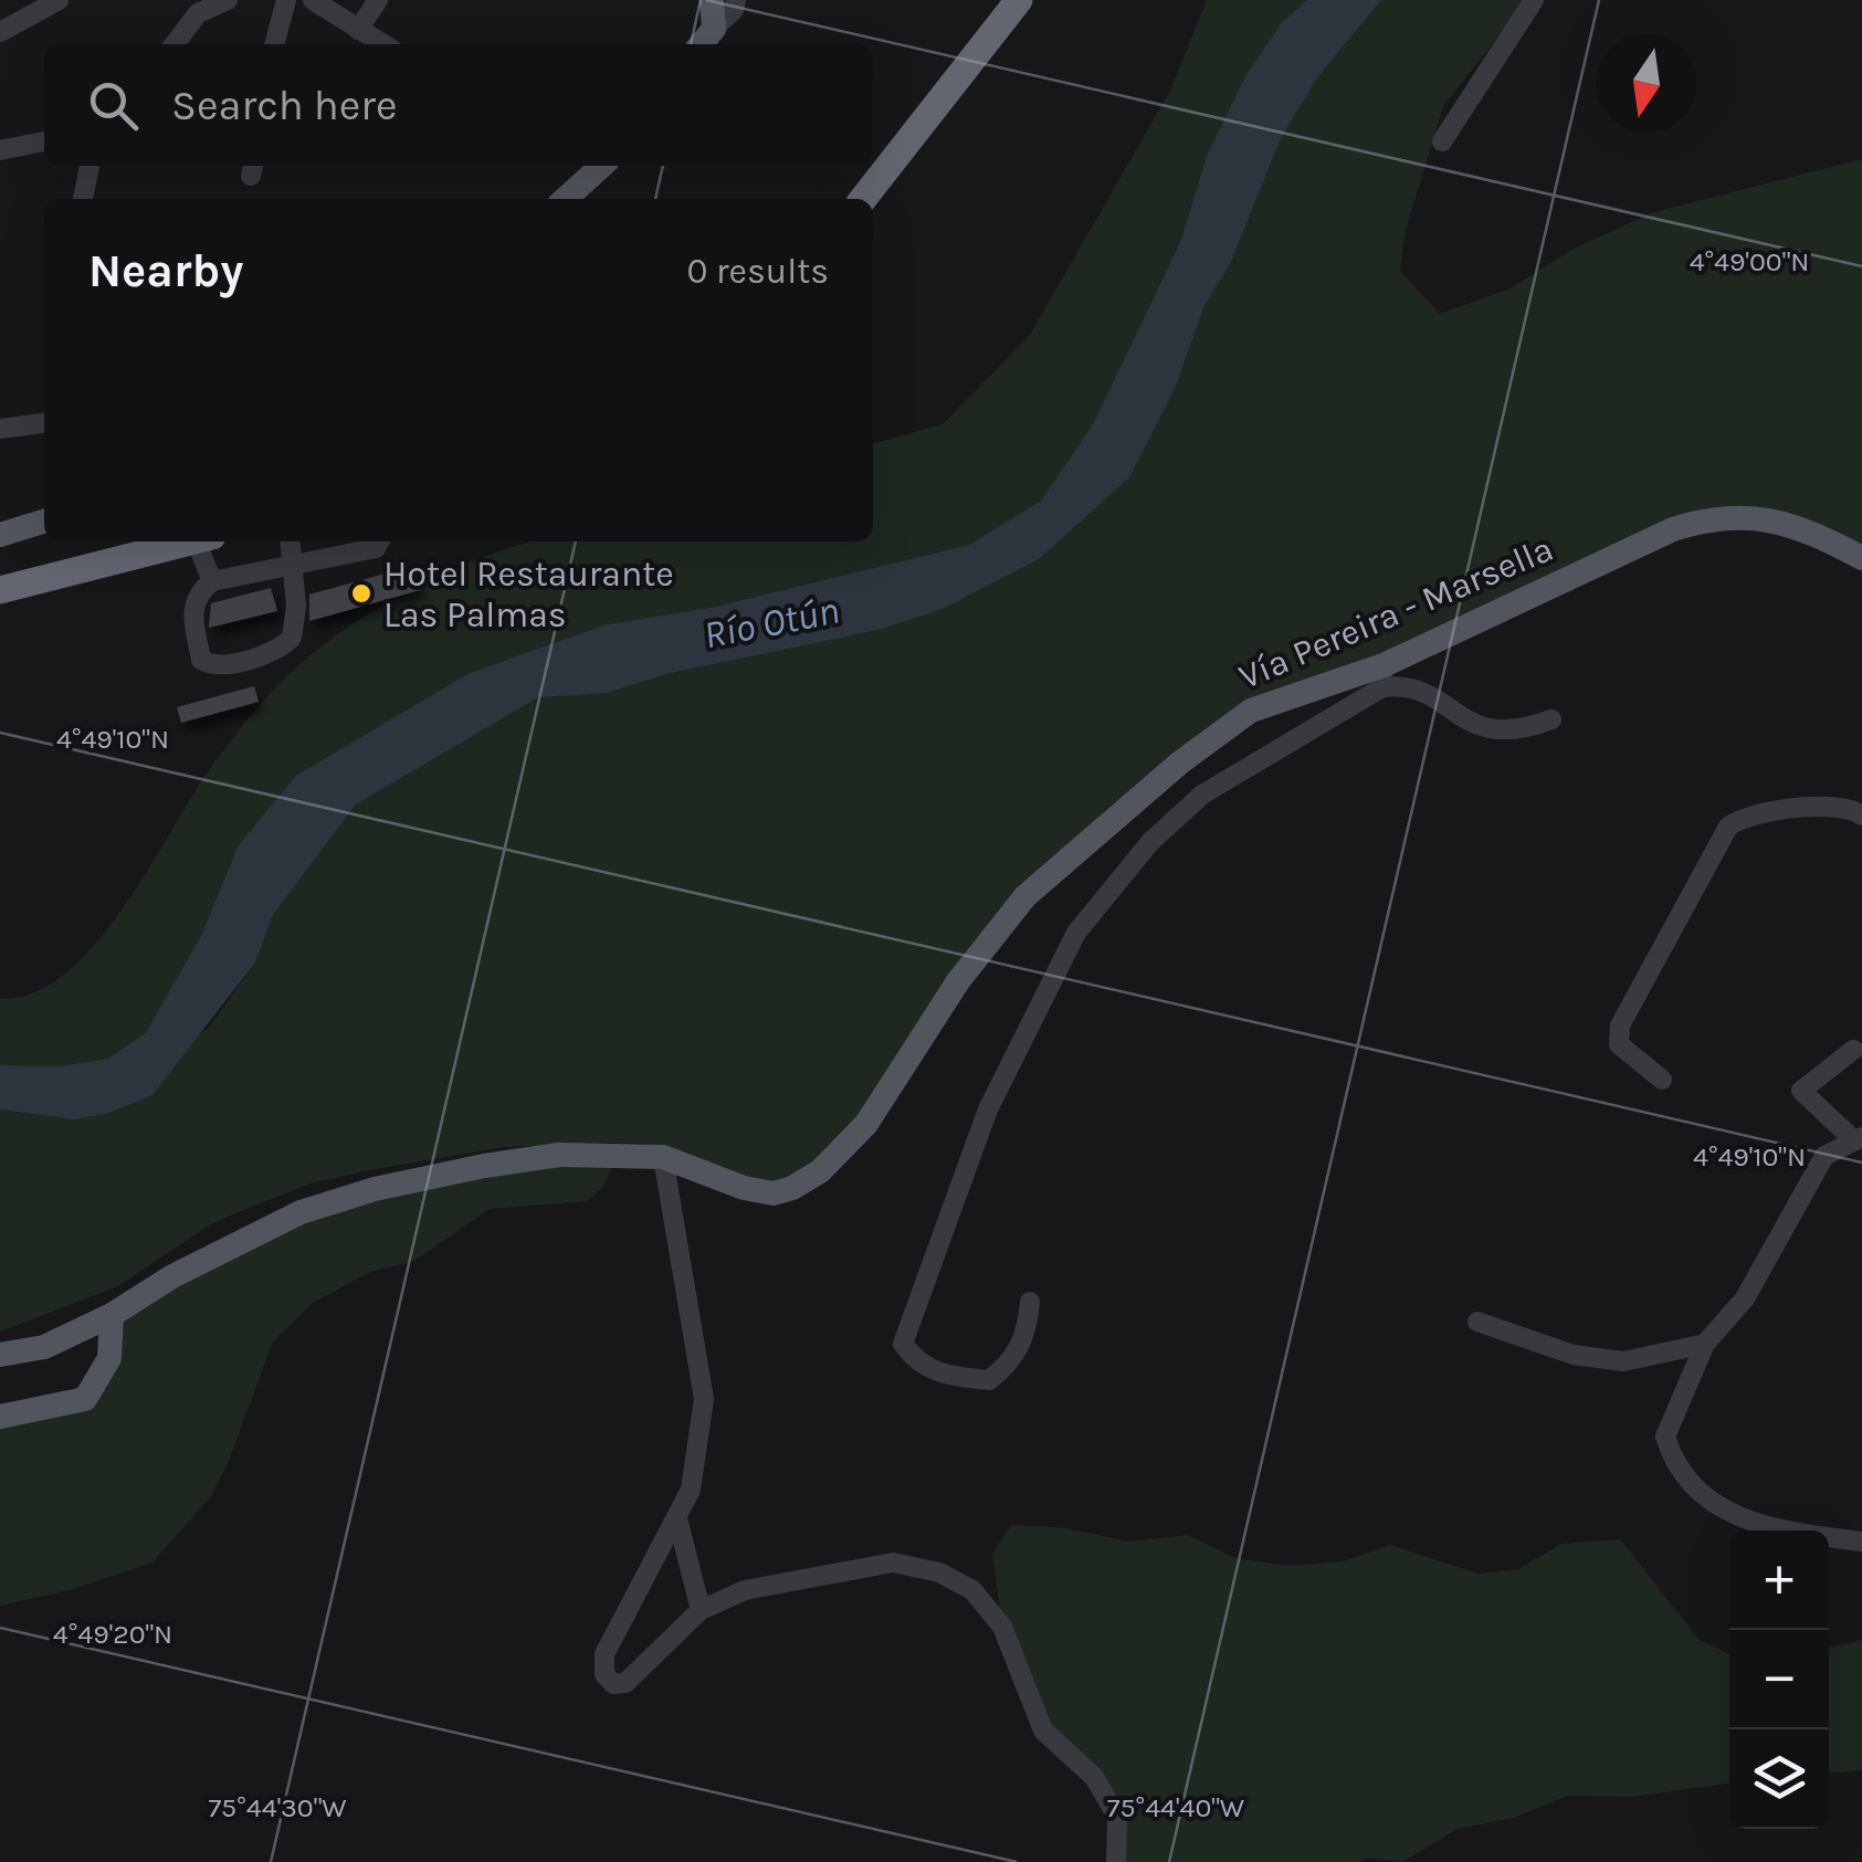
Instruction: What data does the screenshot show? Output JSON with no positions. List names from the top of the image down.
{
  "streets": {
    "main road": ["Vía Pereira - Marsella"]
  },
  "water": ["Río Otún"],
  "places": ["Hotel Restaurante Las Palmas"],
  "north": "bottom",
  "page": {
    "search": "Search here",
    "heading": ["Nearby", "0 results"],
    "map_buttons": ["+", "−"]
  },
  "coordinates": [
    "4°49'00\"N",
    "4°49'10\"N",
    "4°49'20\"N",
    "75°44'30\"W",
    "75°44'40\"W"
  ]
}
